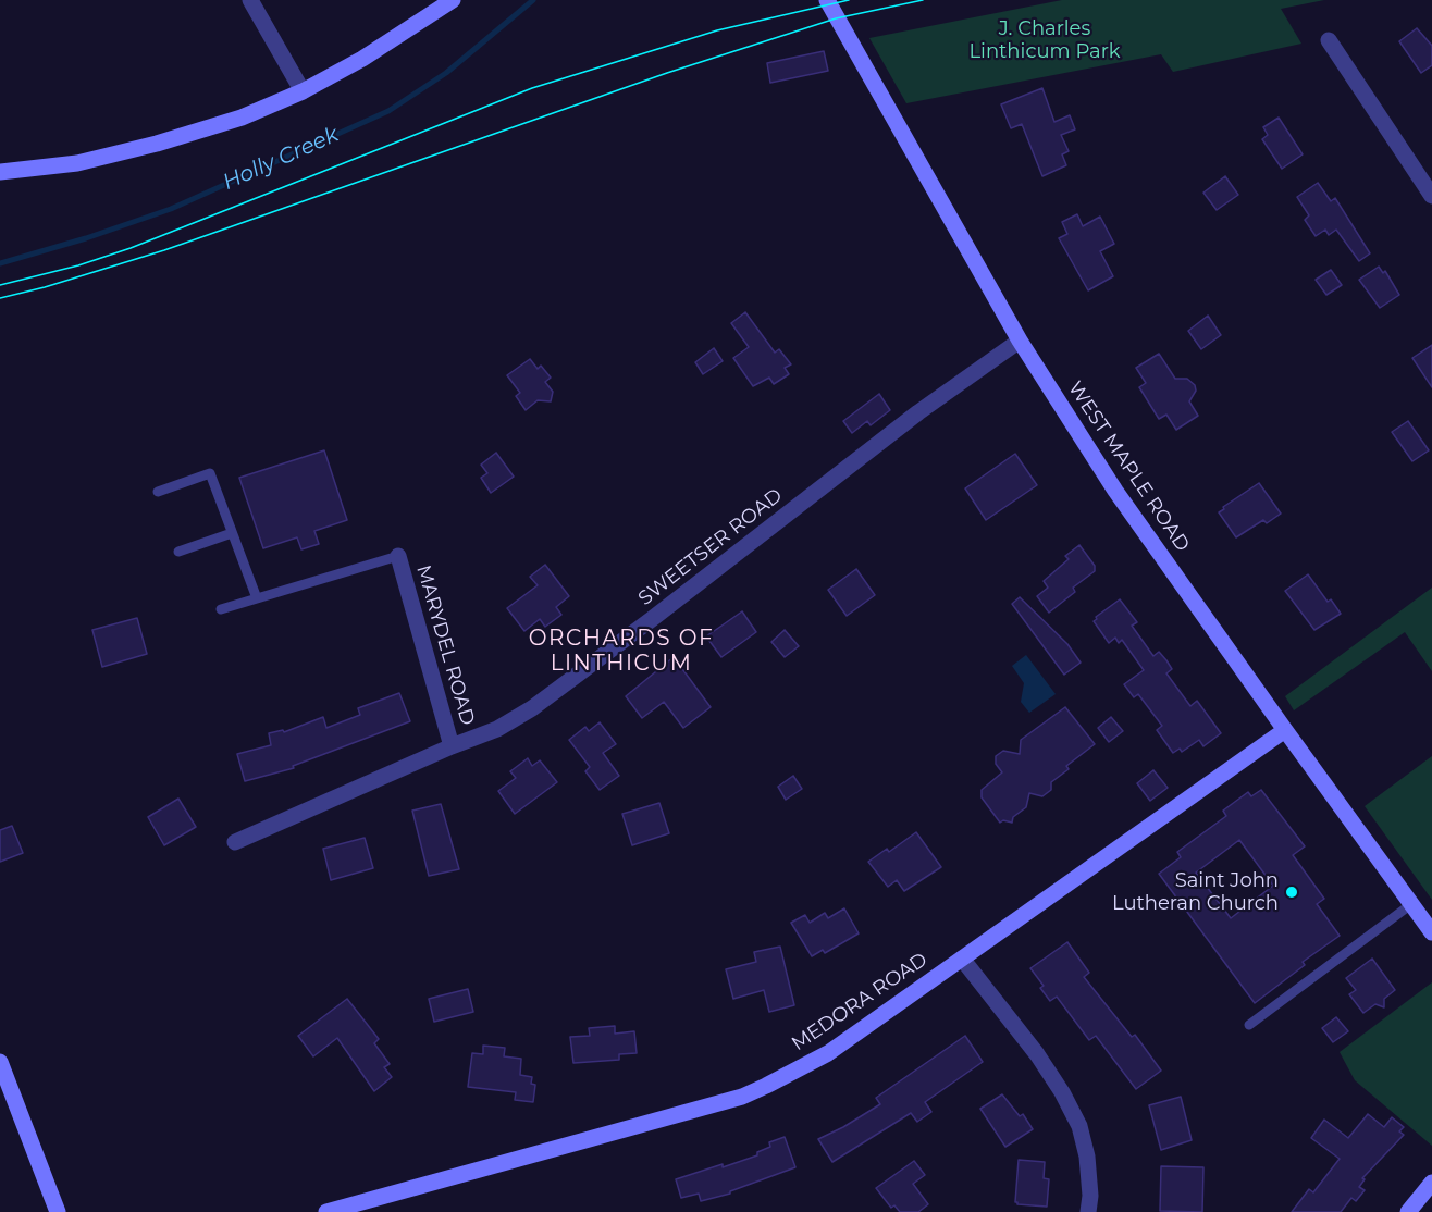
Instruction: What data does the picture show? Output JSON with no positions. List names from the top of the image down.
{
  "streets": {
    "street": [
      "WEST MAPLE ROAD",
      "SWEETSER ROAD",
      "MARYDEL ROAD",
      "MEDORA ROAD"
    ]
  },
  "crossings": [
    ["WEST MAPLE ROAD", "SWEETSER ROAD"],
    ["WEST MAPLE ROAD", "MEDORA ROAD"],
    ["SWEETSER ROAD", "MARYDEL ROAD"]
  ],
  "districts": ["ORCHARDS OF LINTHICUM"],
  "water": ["Holly Creek"],
  "parks": ["J. Charles Linthicum Park"],
  "places": ["Saint John Lutheran Church"]
}
